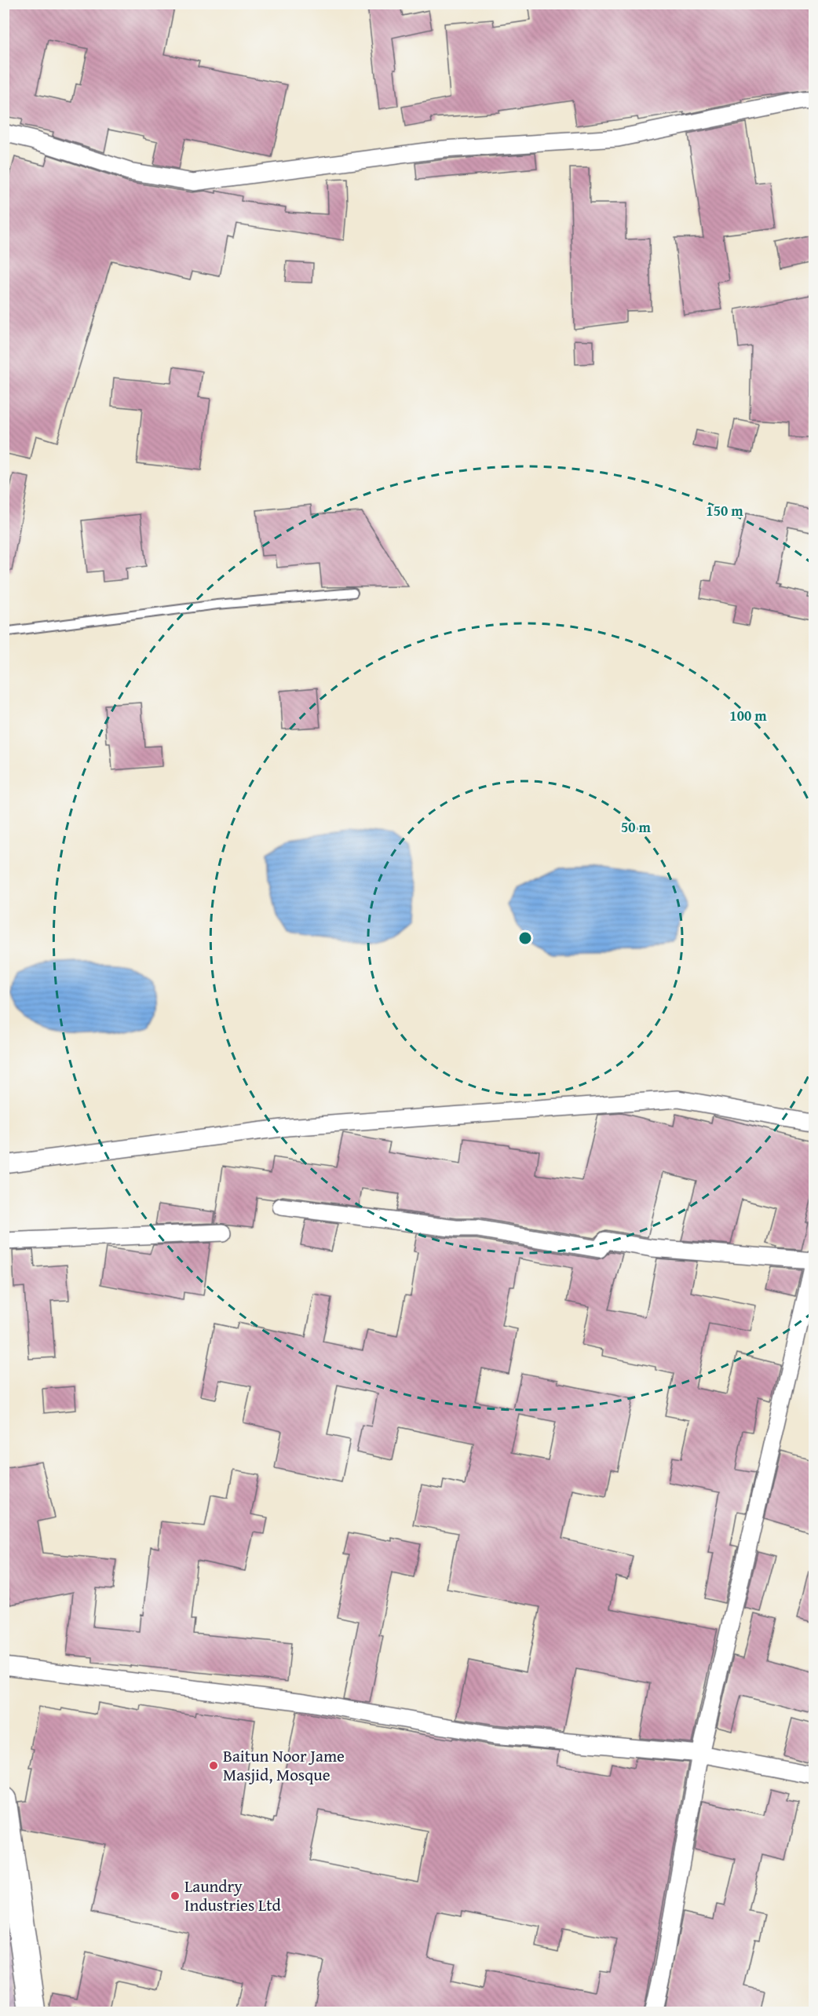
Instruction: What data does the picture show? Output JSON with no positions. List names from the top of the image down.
{
  "places": ["Baitun Noor Jame Masjid, Mosque", "Laundry Industries Ltd"],
  "rings": ["150 m", "100 m", "50 m"]
}
